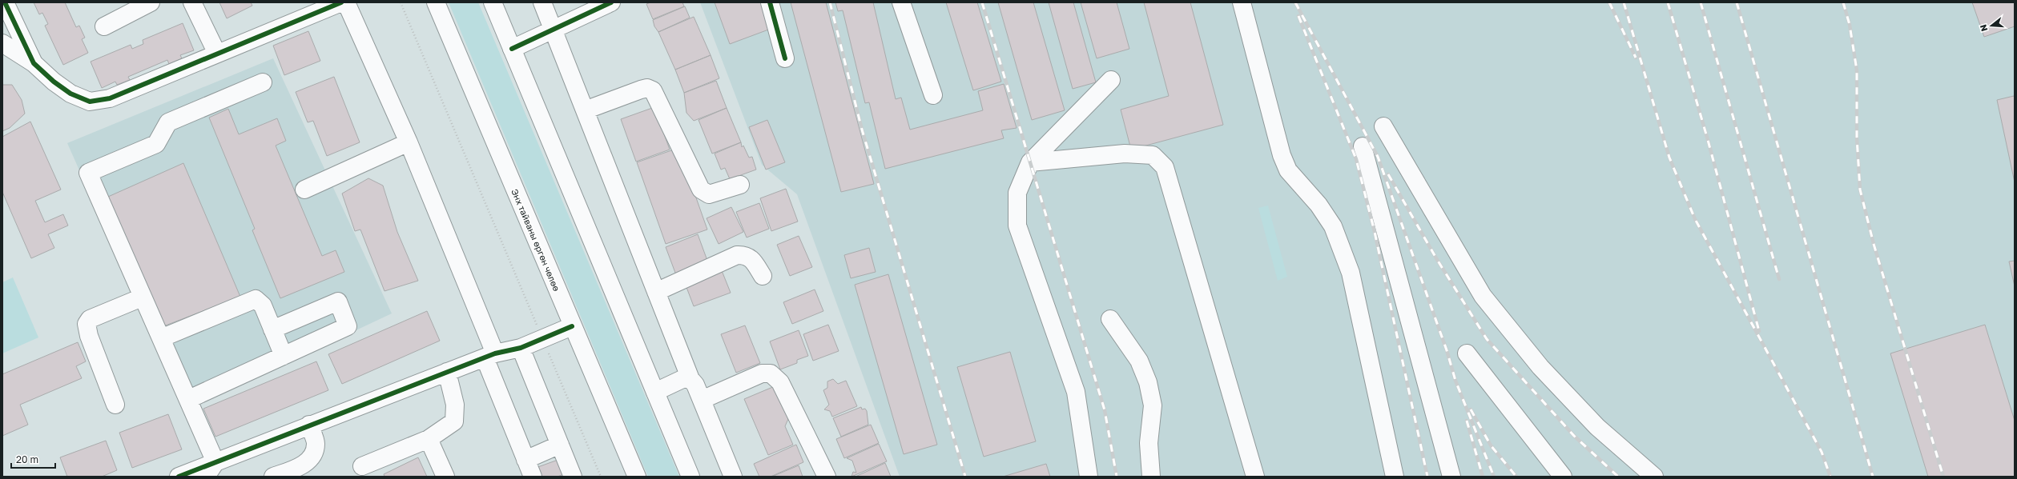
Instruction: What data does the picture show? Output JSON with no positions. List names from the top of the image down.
{
  "streets": {
    "main road": ["Энх тайваны өргөн чөлөө"]
  },
  "scale_bar": "20 m",
  "north": "left"
}
